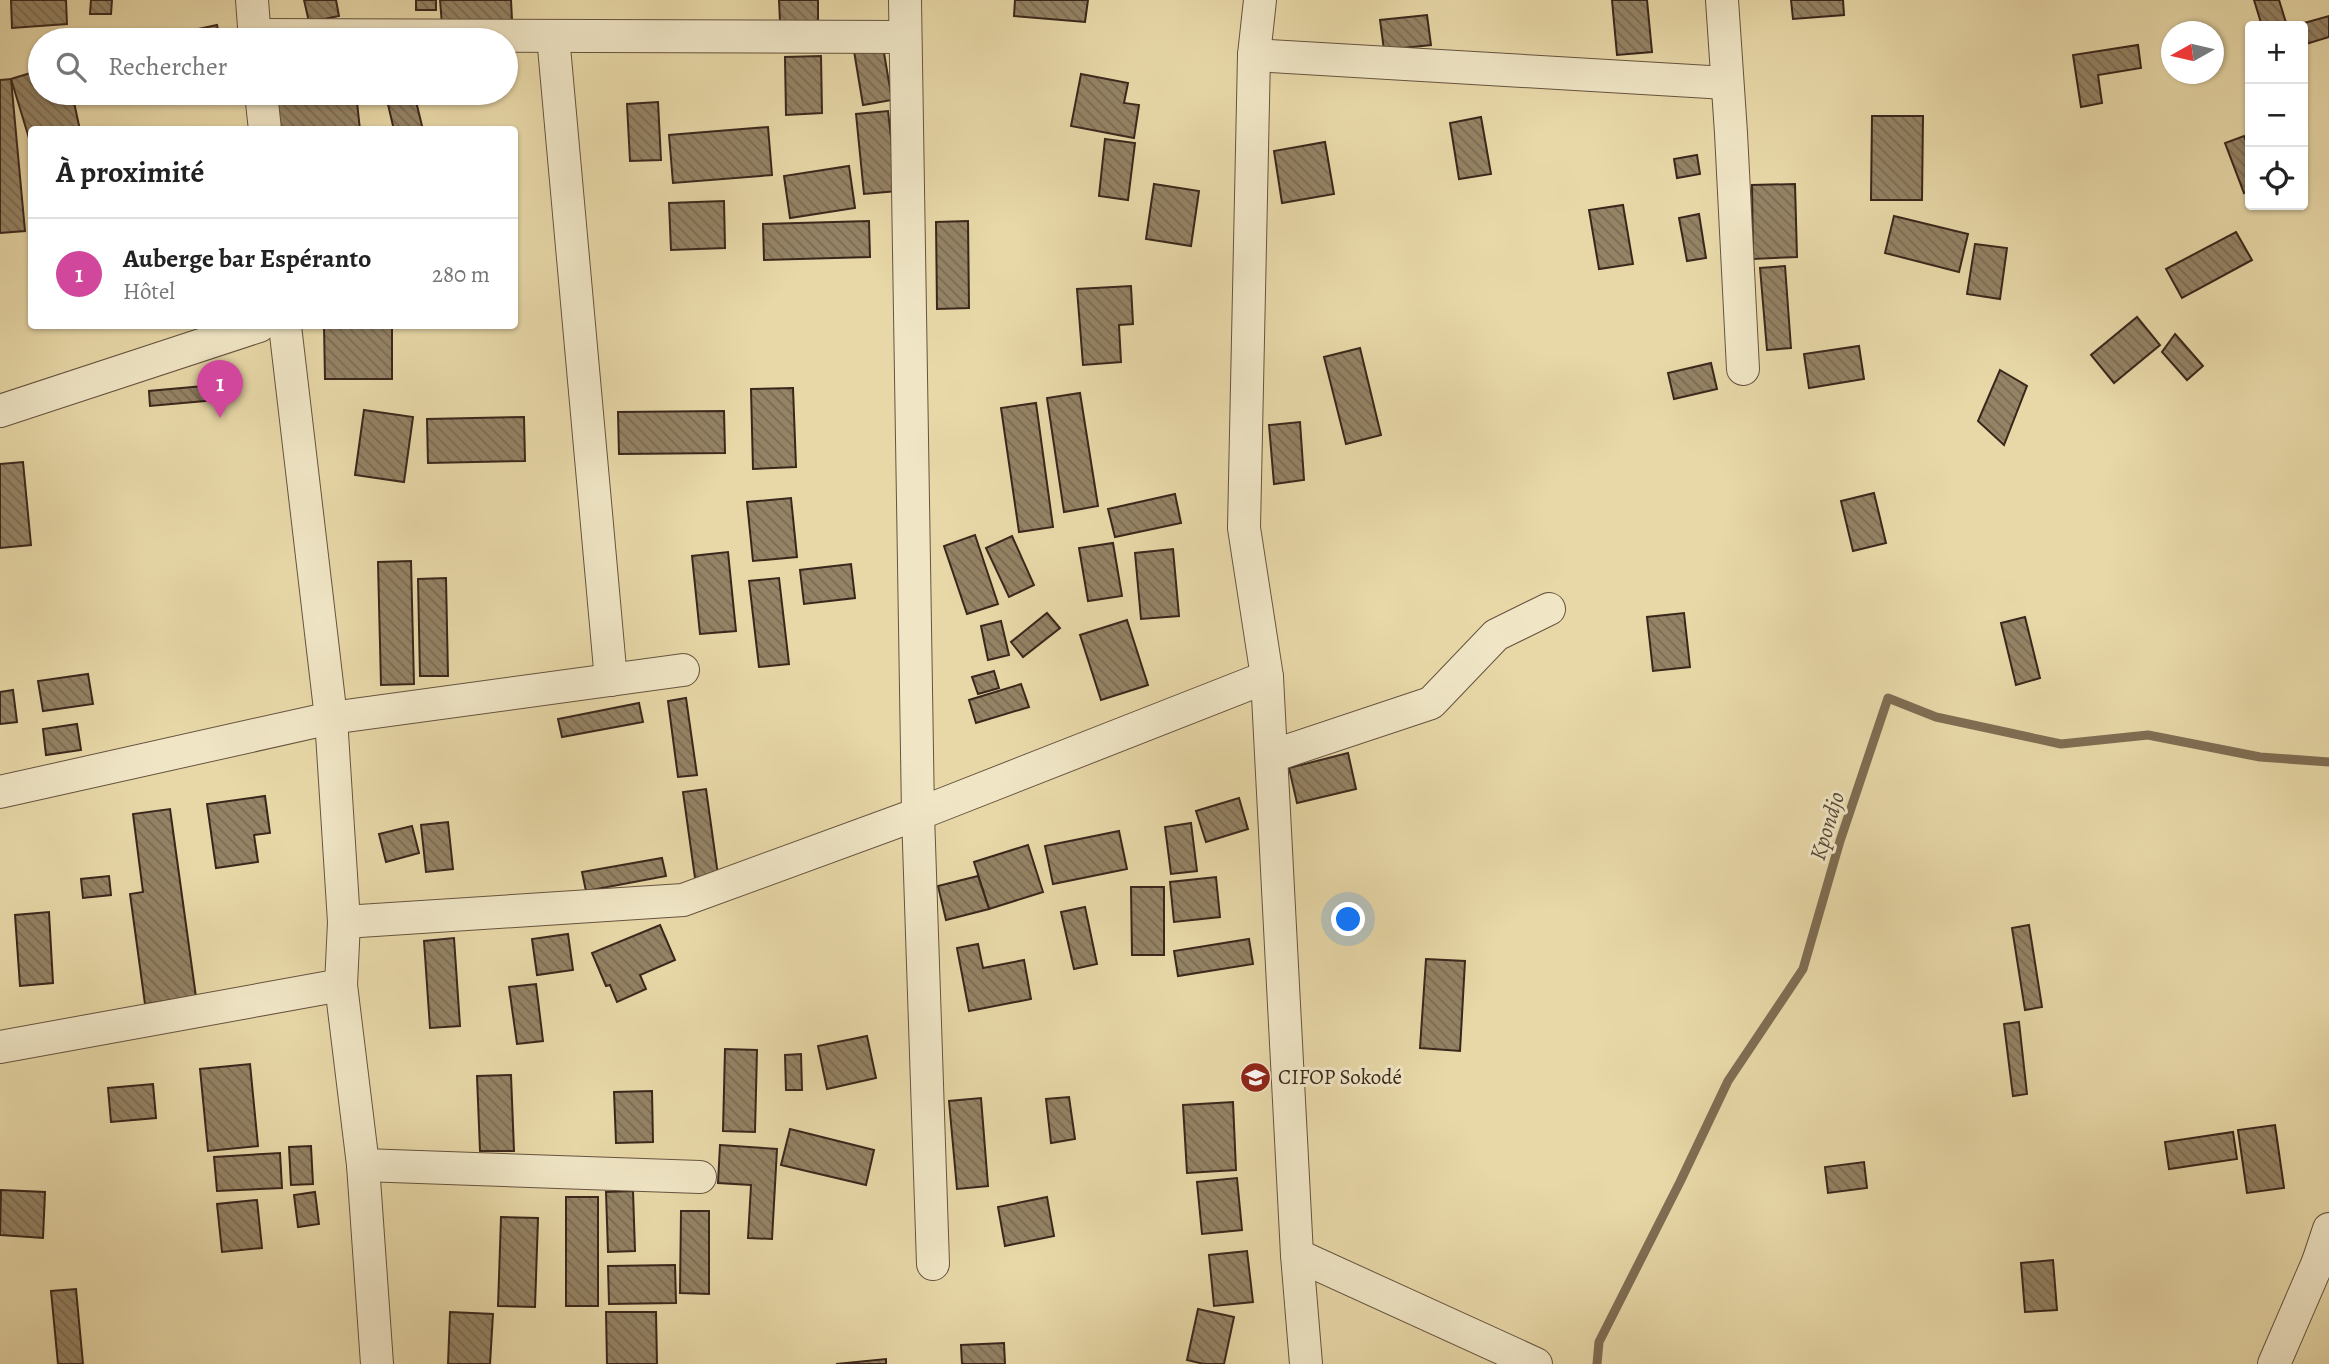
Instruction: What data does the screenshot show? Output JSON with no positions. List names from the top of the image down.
{
  "water": ["Kpondjo"],
  "places": {
    "school or university": ["CIFOP Sokodé"]
  },
  "north": "left",
  "page": {
    "map_buttons": ["+", "−"],
    "search": "Rechercher",
    "heading": "À proximité",
    "list": [
      {
        "mark": "1",
        "name": "Auberge bar Espéranto",
        "note": "Hôtel",
        "value": "280 m"
      }
    ],
    "pins": "1"
  }
}
